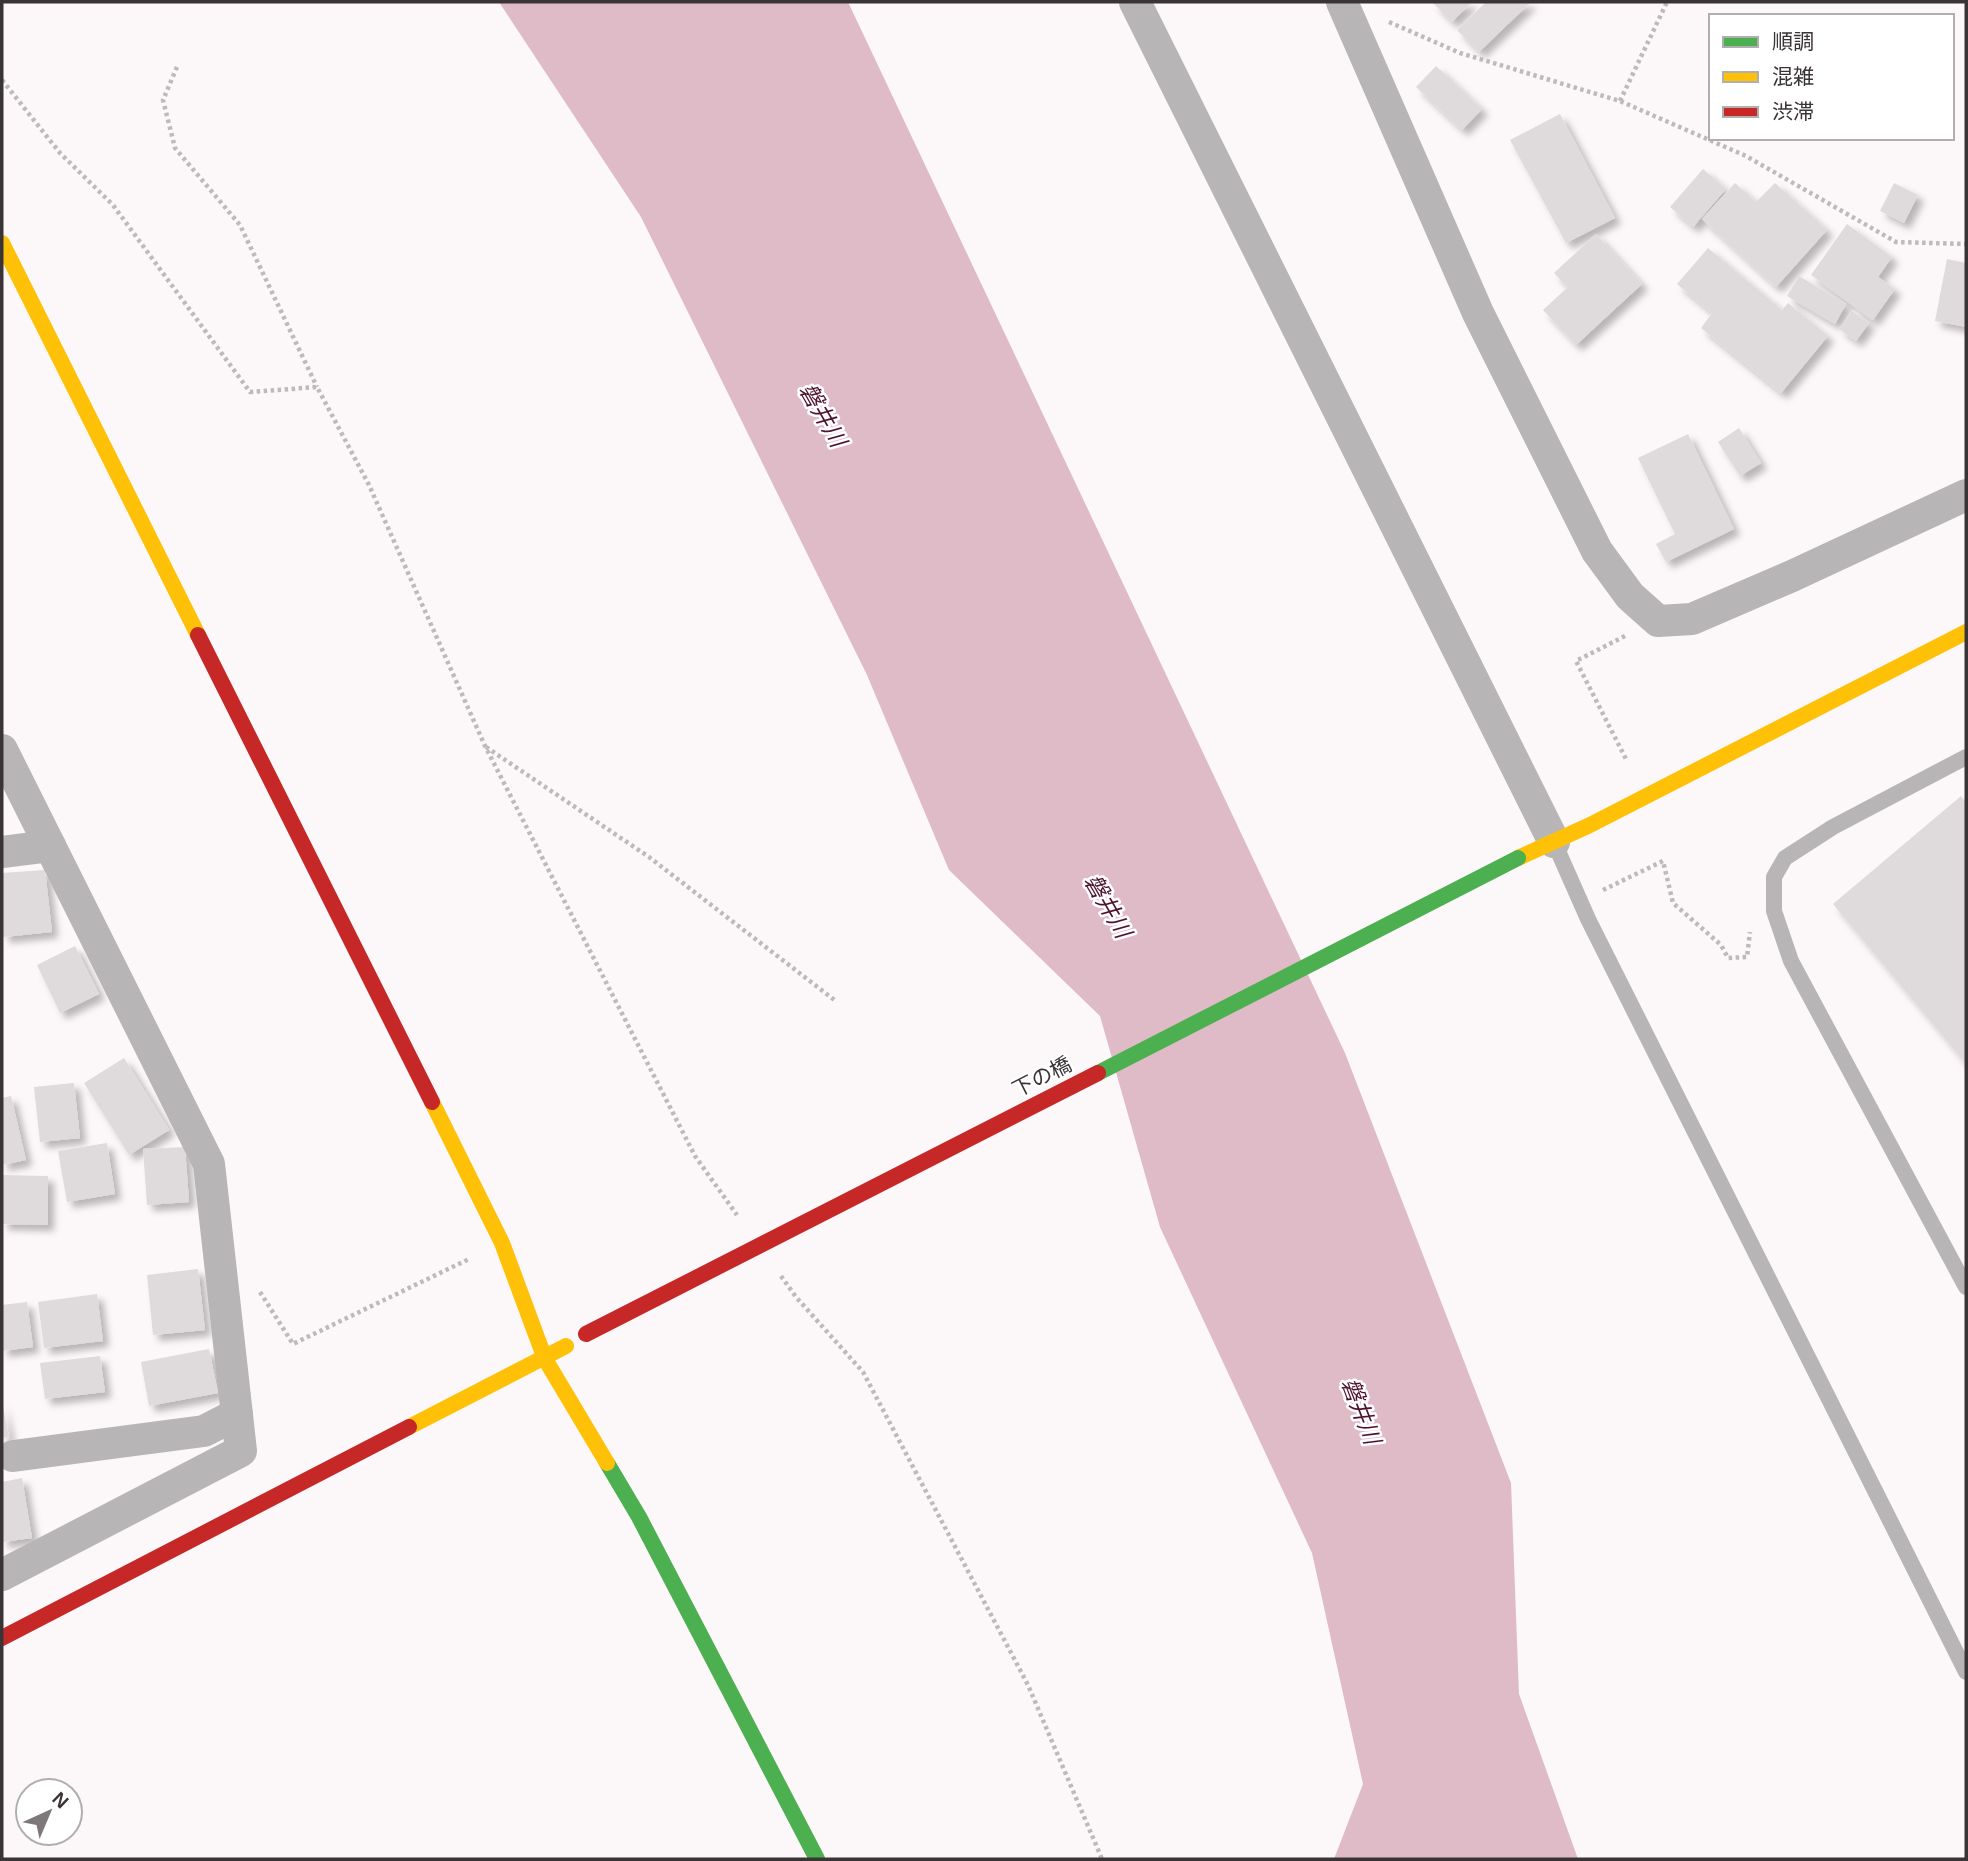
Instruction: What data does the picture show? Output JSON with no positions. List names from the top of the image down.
{
  "streets": {
    "street": ["下の橋"]
  },
  "water": ["磐井川"],
  "legend": ["順調", "混雑", "渋滞"],
  "north": "top right"
}
